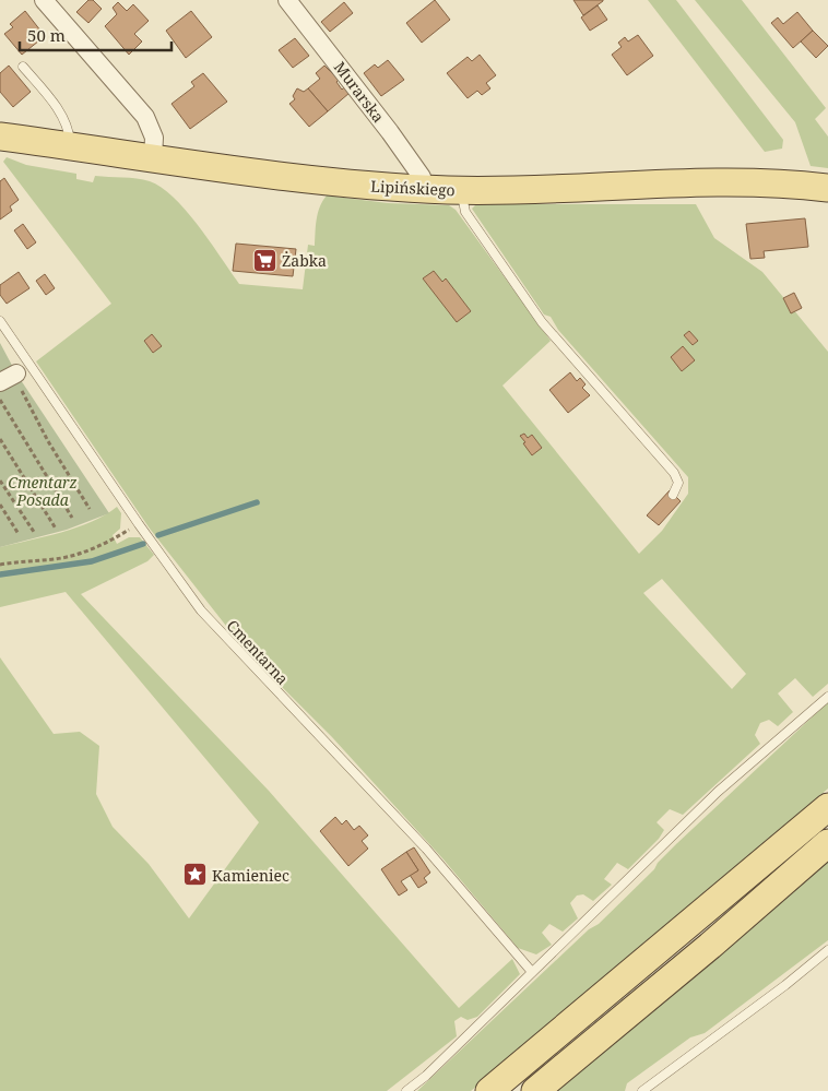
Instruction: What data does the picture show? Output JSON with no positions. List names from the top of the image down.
{
  "streets": {
    "main road": ["Lipińskiego"],
    "street": ["Murarska"],
    "lane": ["Cmentarna"]
  },
  "crossings": [
    ["Murarska", "Lipińskiego"]
  ],
  "parks": ["Cmentarz Posada"],
  "places": {
    "supermarket": ["Żabka"],
    "place": ["Kamieniec"]
  },
  "scale_bar": "50 m"
}
